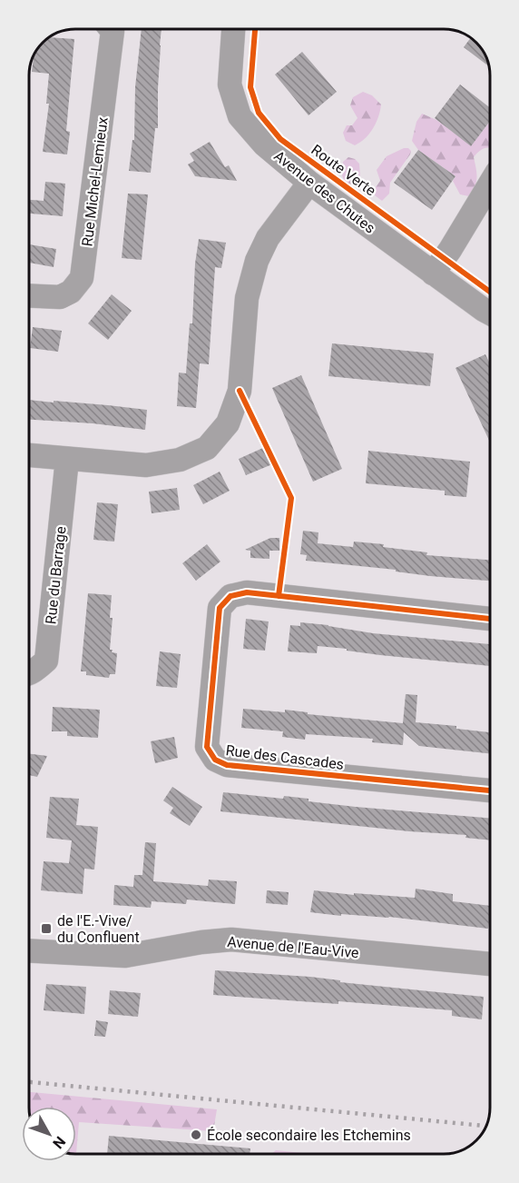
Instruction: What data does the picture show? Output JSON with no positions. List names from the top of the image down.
{
  "streets": {
    "street": [
      "Rue Michel-Lemieux",
      "Avenue des Chutes",
      "Rue du Barrage",
      "Rue des Cascades",
      "Avenue de l'Eau-Vive"
    ],
    "cycle path": ["Route Verte"]
  },
  "places": {
    "transit": ["de l'E.-Vive/ du Confluent"],
    "other": ["École secondaire les Etchemins"]
  },
  "north": "bottom right"
}
